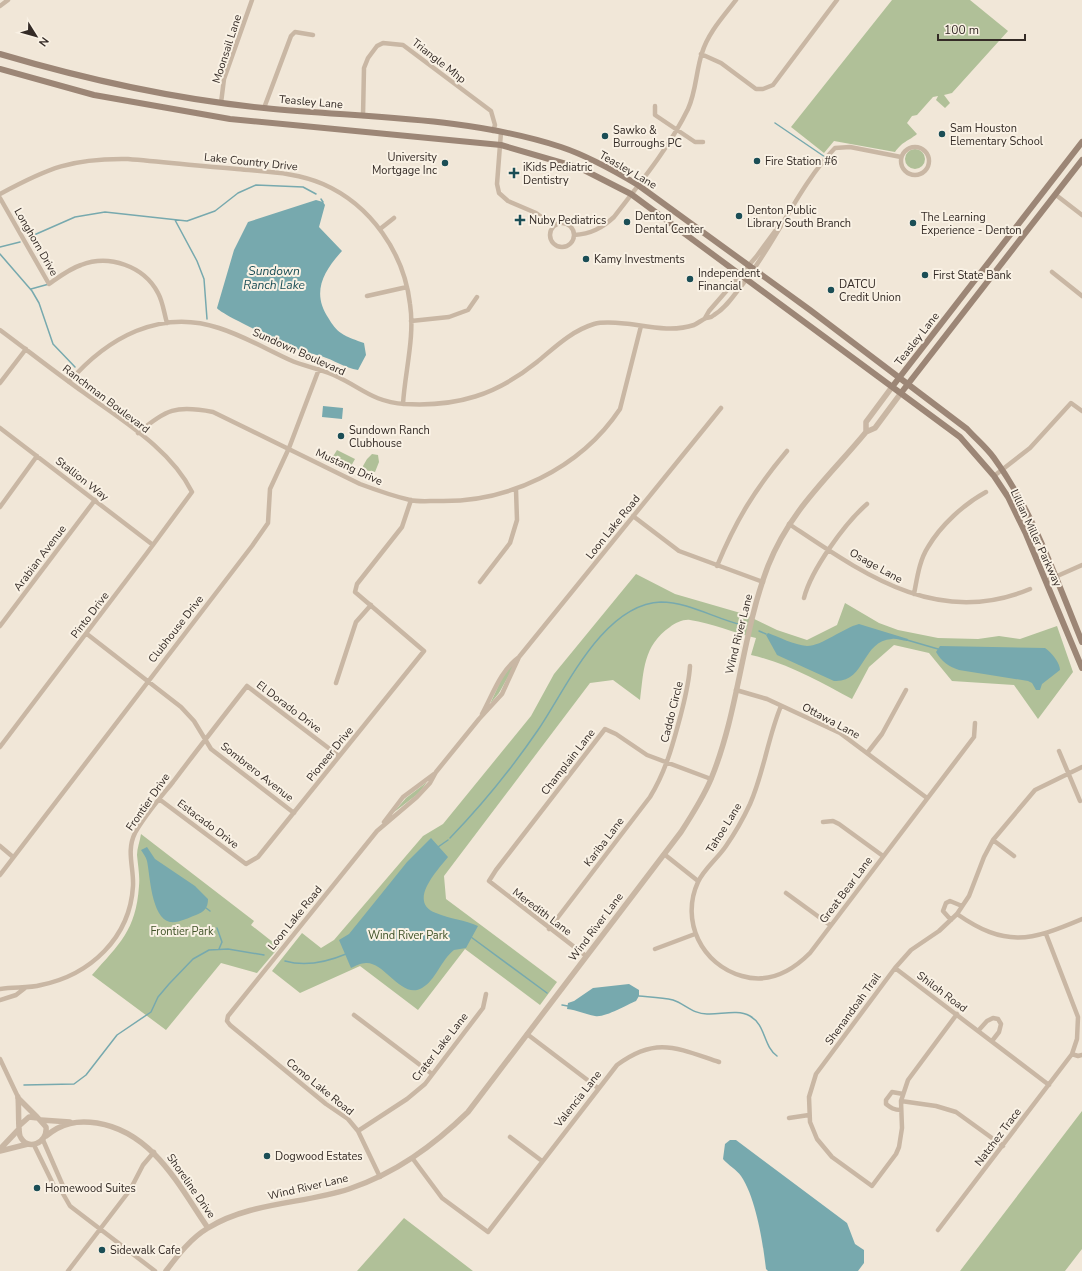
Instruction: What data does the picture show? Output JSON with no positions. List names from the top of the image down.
{
  "streets": {
    "main road": ["Teasley Lane", "Lillian Miller Parkway"],
    "street": [
      "Moonsail Lane",
      "Triangle Mhp",
      "Lake Country Drive",
      "Longhorn Drive",
      "Sundown Boulevard",
      "Ranchman Boulevard",
      "Mustang Drive",
      "Stallion Way",
      "Loon Lake Road",
      "Arabian Avenue",
      "Osage Lane",
      "Pinto Drive",
      "Clubhouse Drive",
      "Wind River Lane",
      "El Dorado Drive",
      "Caddo Circle",
      "Ottawa Lane",
      "Pioneer Drive",
      "Champlain Lane",
      "Sombrero Avenue",
      "Frontier Drive",
      "Estacado Drive",
      "Tahoe Lane",
      "Kariba Lane",
      "Great Bear Lane",
      "Meredith Lane",
      "Shiloh Road",
      "Shenandoah Trail",
      "Crater Lake Lane",
      "Como Lake Road",
      "Valencia Lane",
      "Natchez Trace",
      "Shoreline Drive"
    ]
  },
  "crossings": [
    ["Moonsail Lane", "Teasley Lane"],
    ["Triangle Mhp", "Teasley Lane"],
    ["Teasley Lane", "Sundown Boulevard"],
    ["Teasley Lane", "Lillian Miller Parkway"],
    ["Teasley Lane", "Wind River Lane"],
    ["Lake Country Drive", "Sundown Boulevard"],
    ["Longhorn Drive", "Sundown Boulevard"],
    ["Sundown Boulevard", "Ranchman Boulevard"],
    ["Sundown Boulevard", "Mustang Drive"],
    ["Sundown Boulevard", "Clubhouse Drive"],
    ["Ranchman Boulevard", "Mustang Drive"],
    ["Ranchman Boulevard", "Pinto Drive"],
    ["Mustang Drive", "Clubhouse Drive"],
    ["Stallion Way", "Arabian Avenue"],
    ["Stallion Way", "Pinto Drive"],
    ["Loon Lake Road", "Como Lake Road"],
    ["Lillian Miller Parkway", "Wind River Lane"],
    ["Osage Lane", "Wind River Lane"],
    ["Pinto Drive", "Sombrero Avenue"],
    ["Clubhouse Drive", "Sombrero Avenue"],
    ["Wind River Lane", "Ottawa Lane"],
    ["Wind River Lane", "Champlain Lane"],
    ["Wind River Lane", "Meredith Lane"],
    ["Wind River Lane", "Como Lake Road"],
    ["Wind River Lane", "Valencia Lane"],
    ["Wind River Lane", "Shoreline Drive"],
    ["El Dorado Drive", "Pioneer Drive"],
    ["El Dorado Drive", "Frontier Drive"],
    ["Caddo Circle", "Champlain Lane"],
    ["Caddo Circle", "Kariba Lane"],
    ["Ottawa Lane", "Tahoe Lane"],
    ["Ottawa Lane", "Great Bear Lane"],
    ["Pioneer Drive", "Sombrero Avenue"],
    ["Pioneer Drive", "Estacado Drive"],
    ["Champlain Lane", "Kariba Lane"],
    ["Champlain Lane", "Meredith Lane"],
    ["Sombrero Avenue", "Frontier Drive"],
    ["Frontier Drive", "Estacado Drive"],
    ["Tahoe Lane", "Great Bear Lane"],
    ["Kariba Lane", "Meredith Lane"],
    ["Shiloh Road", "Shenandoah Trail"],
    ["Shiloh Road", "Natchez Trace"],
    ["Crater Lake Lane", "Como Lake Road"]
  ],
  "water": ["Sundown Ranch Lake"],
  "parks": ["Frontier Park", "Wind River Park"],
  "places": {
    "other": [
      "Sam Houston Elementary School",
      "Sawko & Burroughs PC",
      "Fire Station #6",
      "University Mortgage Inc",
      "Denton Public Library South Branch",
      "Denton Dental Center",
      "The Learning Experience - Denton",
      "Kamy Investments",
      "First State Bank",
      "Independent Financial",
      "DATCU Credit Union",
      "Sundown Ranch Clubhouse",
      "Dogwood Estates",
      "Homewood Suites",
      "Sidewalk Cafe"
    ],
    "health": ["iKids Pediatric Dentistry", "Nuby Pediatrics"]
  },
  "scale_bar": "100 m",
  "north": "bottom right"
}
